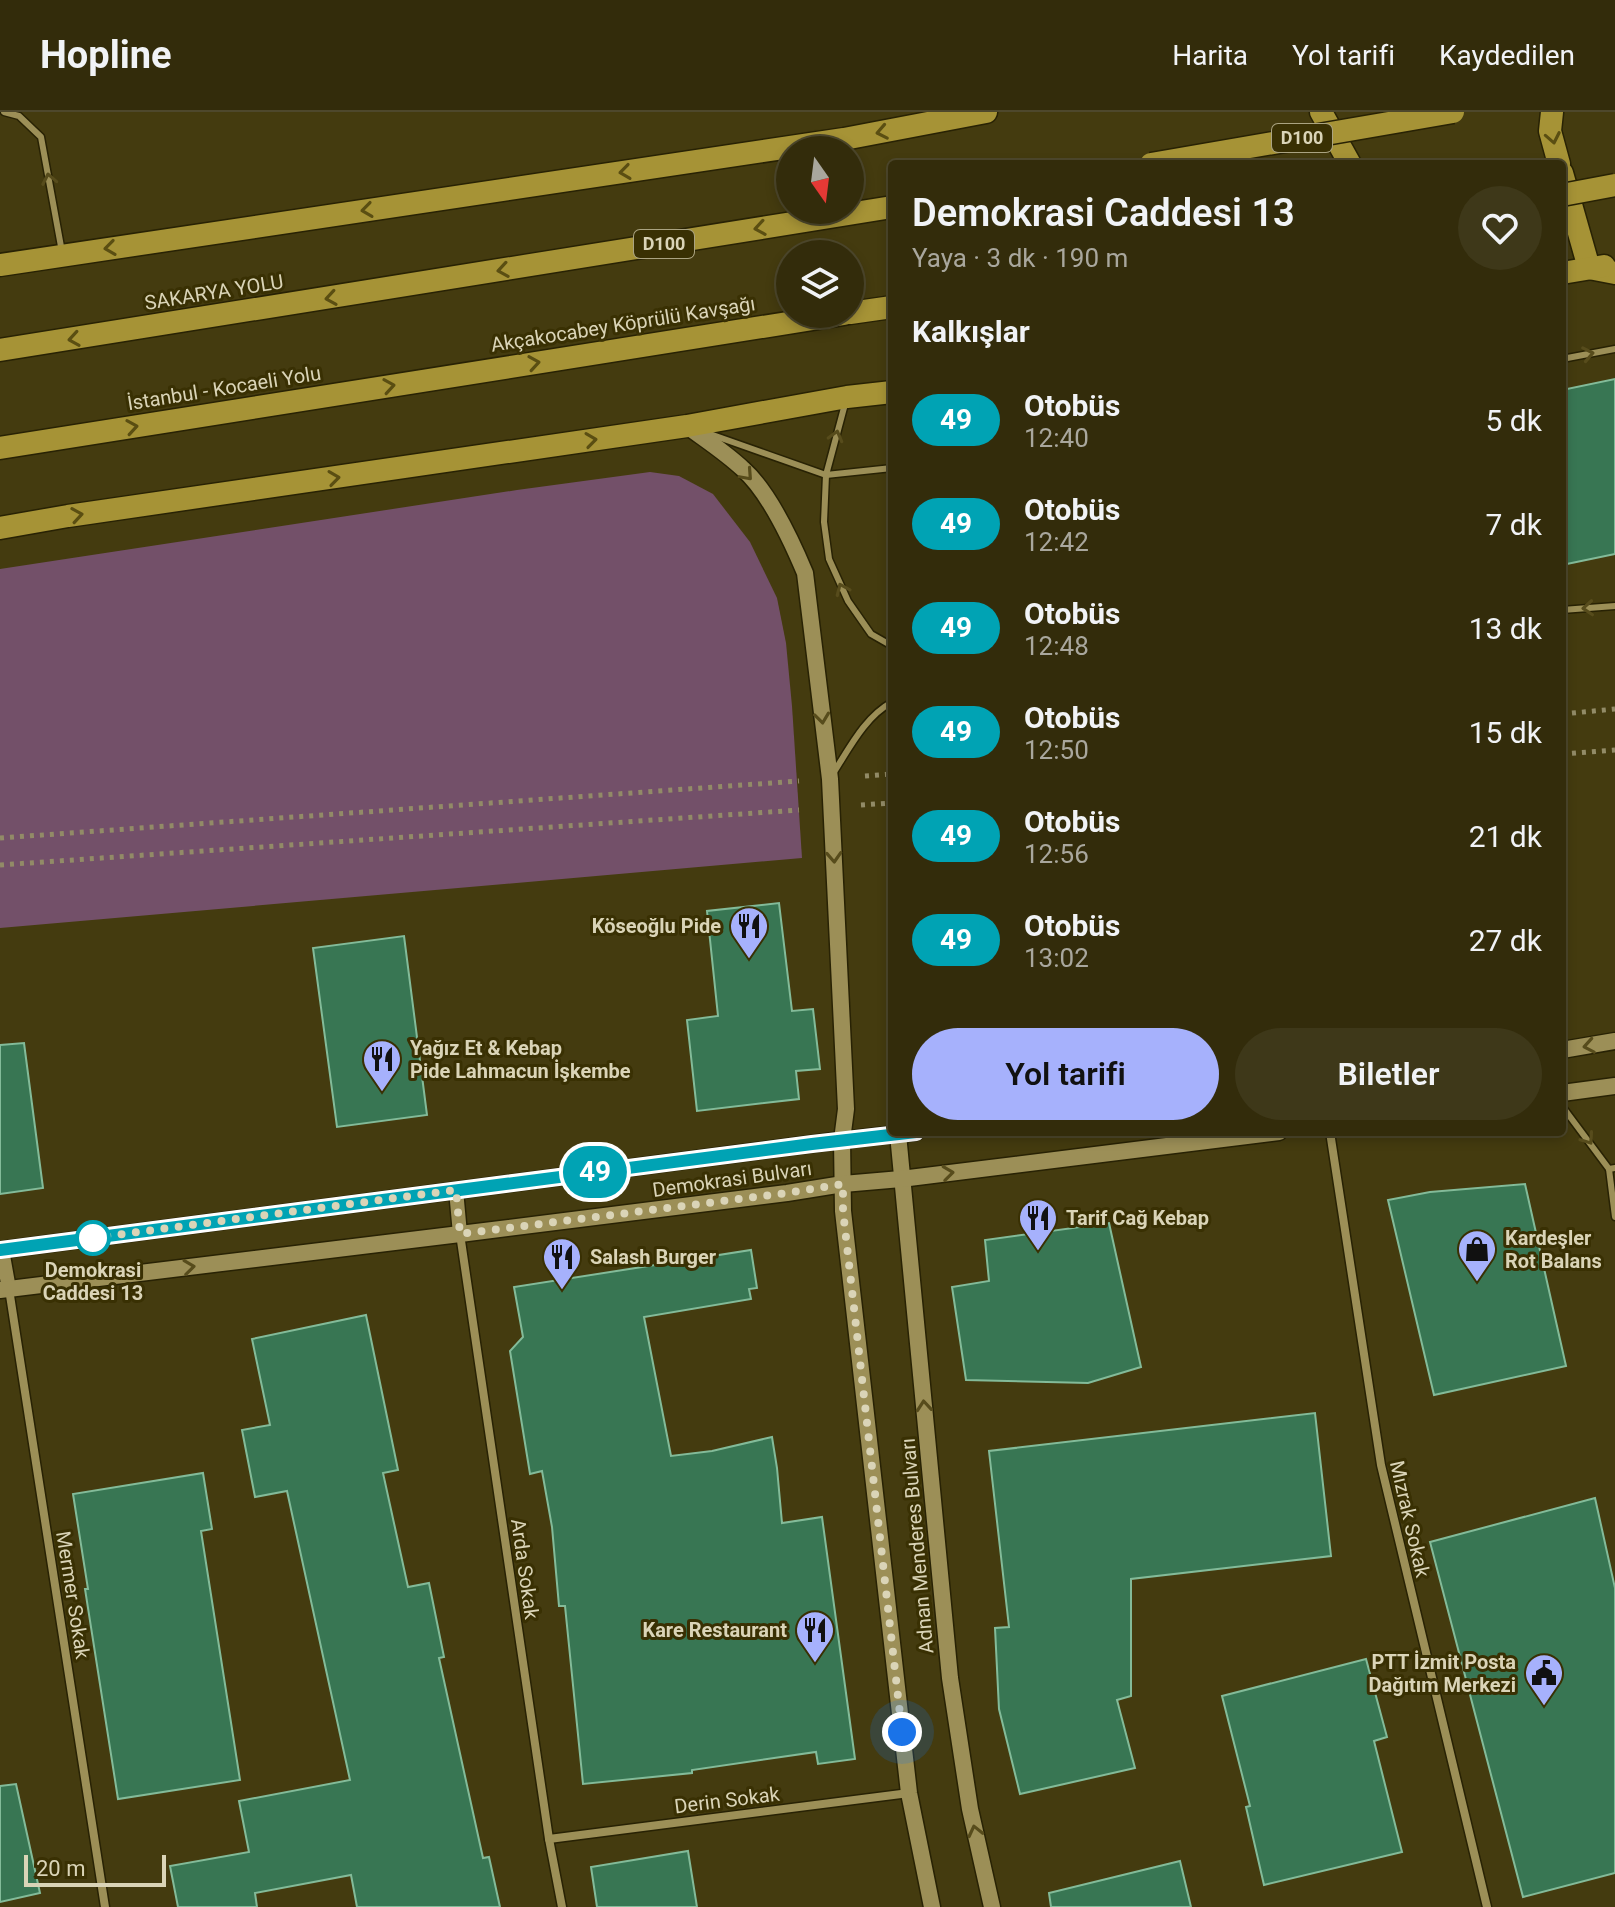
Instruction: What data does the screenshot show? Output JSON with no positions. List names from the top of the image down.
{
  "streets": {
    "highway": [
      "D100",
      "SAKARYA YOLU",
      "Akçakocabey Köprülü Kavşağı",
      "İstanbul - Kocaeli Yolu"
    ],
    "main road": ["Demokrasi Bulvarı", "Adnan Menderes Bulvarı"],
    "street": [
      "Mızrak Sokak",
      "Arda Sokak",
      "Mermer Sokak",
      "Derin Sokak"
    ]
  },
  "crossings": [
    ["Akçakocabey Köprülü Kavşağı", "İstanbul - Kocaeli Yolu"],
    ["Demokrasi Bulvarı", "Adnan Menderes Bulvarı"],
    ["Demokrasi Bulvarı", "Arda Sokak"],
    ["Demokrasi Bulvarı", "Mermer Sokak"],
    ["Adnan Menderes Bulvarı", "Derin Sokak"],
    ["Arda Sokak", "Derin Sokak"]
  ],
  "places": {
    "restaurant": [
      "Köseoğlu Pide",
      "Yağız Et & Kebap Pide Lahmacun İşkembe",
      "Tarif Cağ Kebap",
      "Salash Burger",
      "Kare Restaurant"
    ],
    "other": ["Demokrasi Caddesi 13"],
    "shop": ["Kardeşler Rot Balans"],
    "public building": ["PTT İzmit Posta Dağıtım Merkezi"]
  },
  "lines": ["bus line 49"],
  "scale_bar": "20 m",
  "north": "bottom",
  "page": {
    "header": "Hopline",
    "nav": ["Harita", "Yol tarifi", "Kaydedilen"],
    "on_map": "49",
    "heading": [
      ["Demokrasi Caddesi 13", "Yaya · 3 dk · 190 m"],
      "Kalkışlar"
    ],
    "list": [
      {
        "mark": "49",
        "name": "Otobüs",
        "note": "12:40",
        "value": "5 dk"
      },
      {
        "mark": "49",
        "name": "Otobüs",
        "note": "12:42",
        "value": "7 dk"
      },
      {
        "mark": "49",
        "name": "Otobüs",
        "note": "12:48",
        "value": "13 dk"
      },
      {
        "mark": "49",
        "name": "Otobüs",
        "note": "12:50",
        "value": "15 dk"
      },
      {
        "mark": "49",
        "name": "Otobüs",
        "note": "12:56",
        "value": "21 dk"
      },
      {
        "mark": "49",
        "name": "Otobüs",
        "note": "13:02",
        "value": "27 dk"
      }
    ],
    "buttons": ["Yol tarifi", "Biletler"],
    "scale": "20 m"
  }
}
